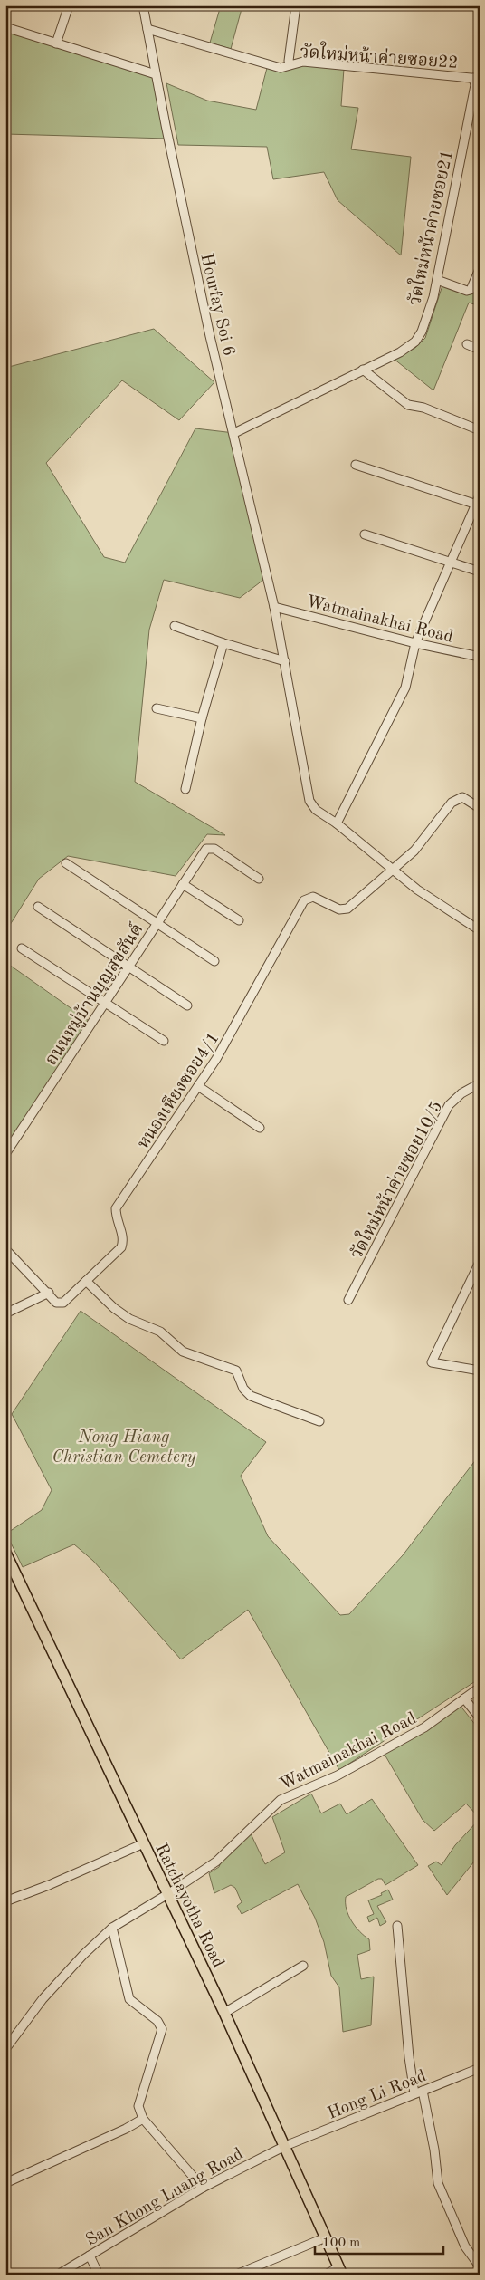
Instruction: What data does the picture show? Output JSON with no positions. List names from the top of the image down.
{
  "streets": {
    "main road": ["Ratchayotha Road"],
    "street": [
      "วัดใหม่หน้าค่ายซอย22",
      "วัดใหม่หน้าค่ายซอย21",
      "Hourfay Soi 6",
      "Watmainakhai Road",
      "ถนนหมู่บ้านบุญสุขสันต์",
      "หนองเหียงซอย4/1",
      "วัดใหม่หน้าค่ายซอย10/5",
      "Hong Li Road",
      "San Khong Luang Road"
    ]
  },
  "crossings": [
    ["วัดใหม่หน้าค่ายซอย22", "วัดใหม่หน้าค่ายซอย21"],
    ["วัดใหม่หน้าค่ายซอย22", "Hourfay Soi 6"],
    ["วัดใหม่หน้าค่ายซอย21", "Hourfay Soi 6"],
    ["Hourfay Soi 6", "Watmainakhai Road"],
    ["Hourfay Soi 6", "หนองเหียงซอย4/1"],
    ["Watmainakhai Road", "Ratchayotha Road"],
    ["Ratchayotha Road", "Hong Li Road"],
    ["Ratchayotha Road", "San Khong Luang Road"],
    ["Hong Li Road", "San Khong Luang Road"]
  ],
  "parks": ["Nong Hiang Christian Cemetery"],
  "scale_bar": "100 m"
}
